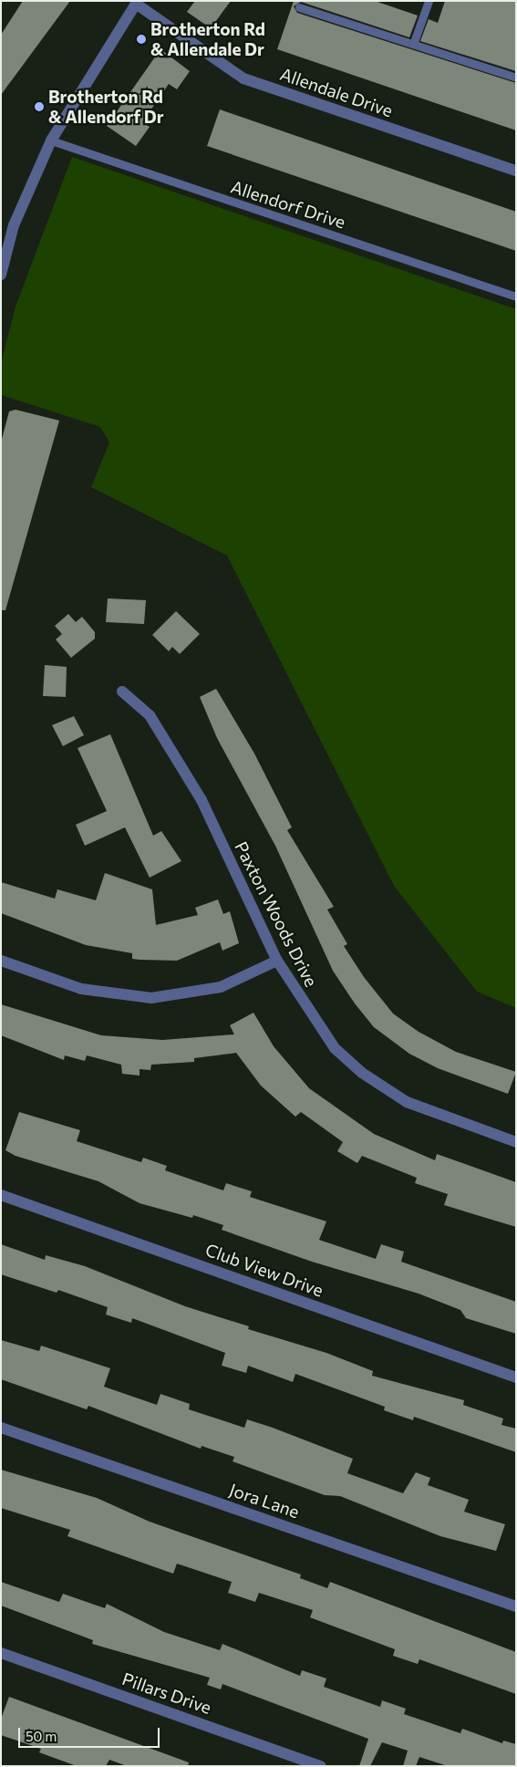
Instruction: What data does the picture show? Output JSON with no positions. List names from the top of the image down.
{
  "streets": {
    "street": [
      "Allendale Drive",
      "Paxton Woods Drive",
      "Club View Drive",
      "Jora Lane",
      "Pillars Drive"
    ],
    "lane": ["Allendorf Drive"]
  },
  "places": ["Brotherton Rd & Allendale Dr", "Brotherton Rd & Allendorf Dr"],
  "scale_bar": "50 m"
}
